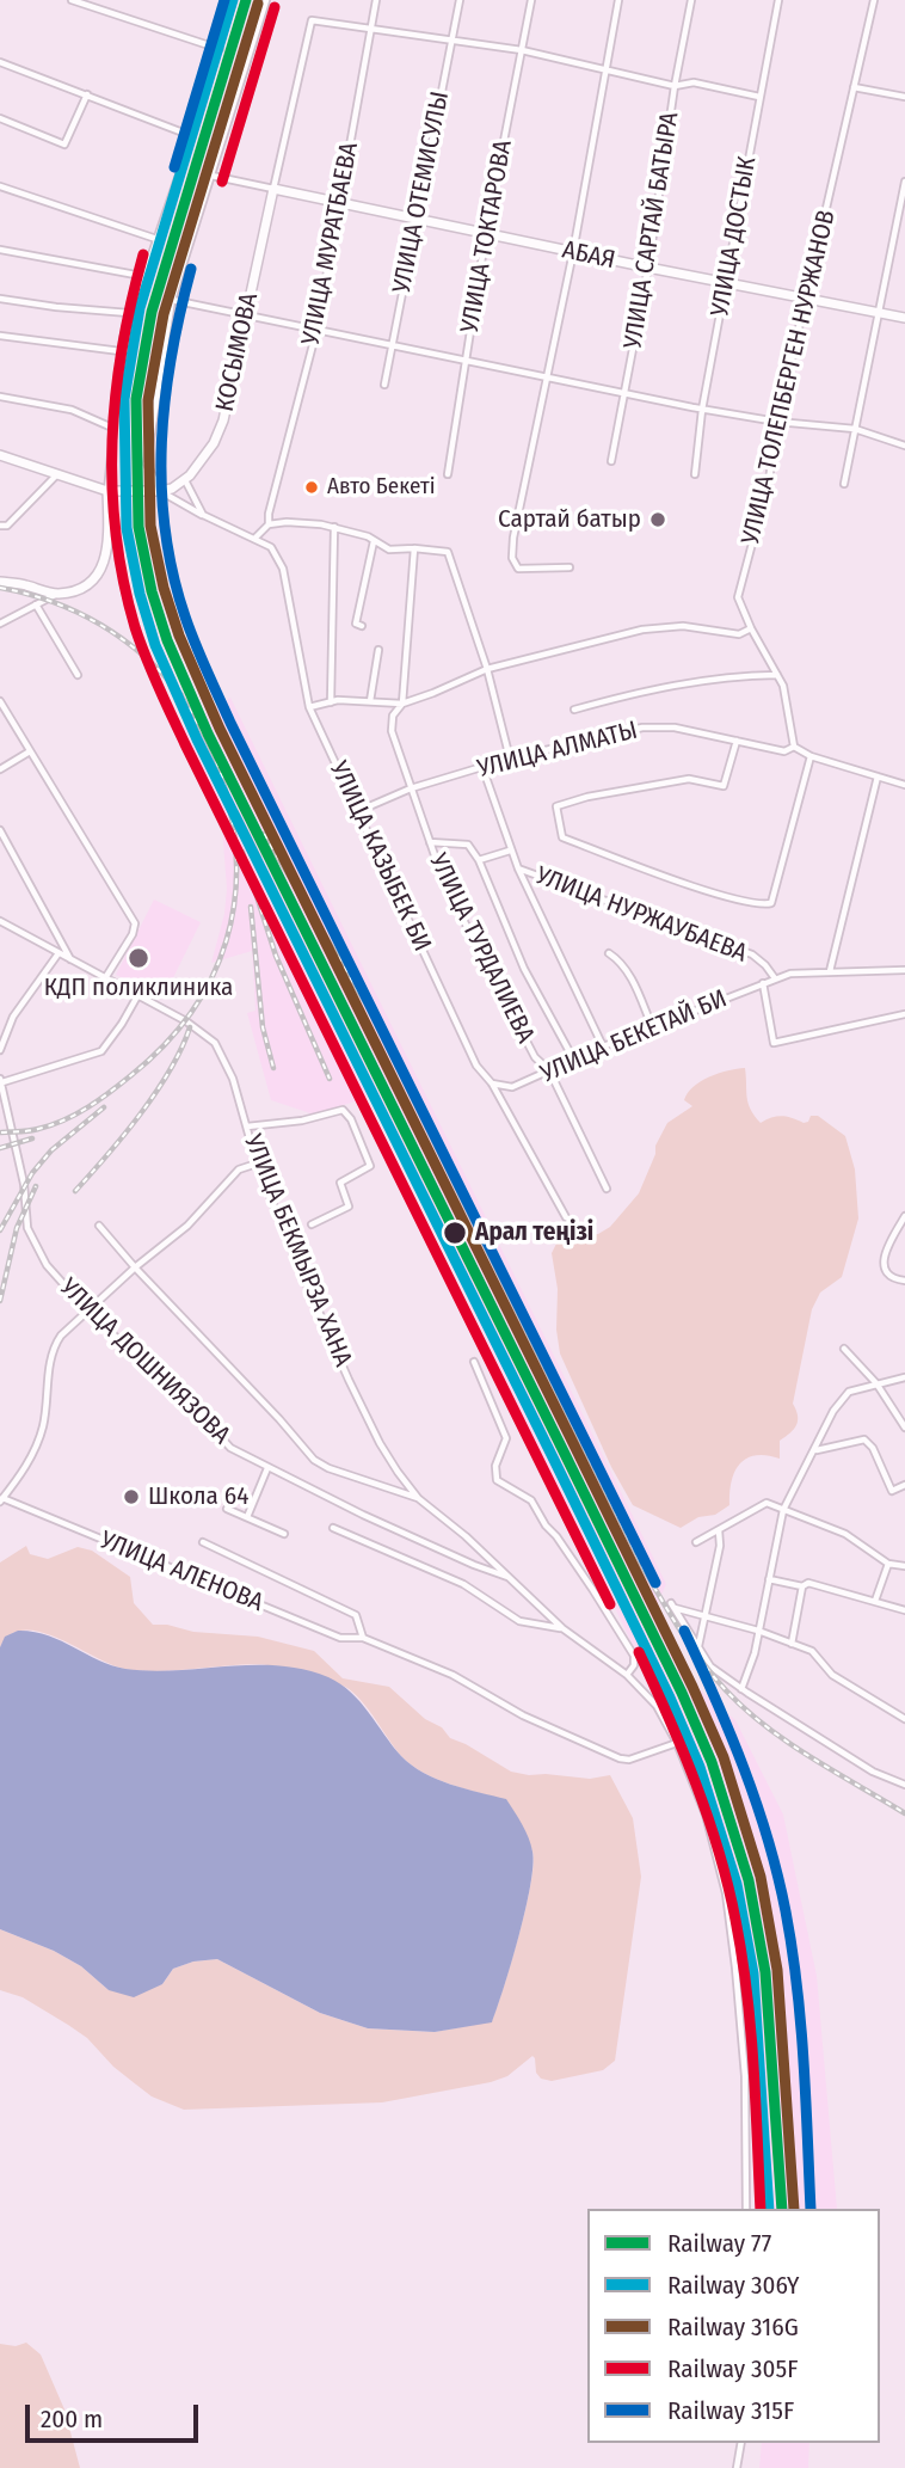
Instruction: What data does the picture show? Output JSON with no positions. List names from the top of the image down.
{
  "streets": {
    "street": [
      "УЛИЦА ОТЕМИСУЛЫ",
      "УЛИЦА САРТАЙ БАТЫРА",
      "УЛИЦА ТОКТАРОВА",
      "УЛИЦА ДОСТЫК",
      "УЛИЦА МУРАТБАЕВА",
      "АБАЯ",
      "КОСЫМОВА",
      "УЛИЦА ТОЛЕПБЕРГЕН НУРЖАНОВ",
      "УЛИЦА АЛМАТЫ",
      "УЛИЦА КАЗЫБЕК БИ",
      "УЛИЦА НУРЖАУБАЕВА",
      "УЛИЦА ТУРДАЛИЕВА",
      "УЛИЦА БЕКЕТАЙ БИ",
      "УЛИЦА БЕКМЫРЗА ХАНА",
      "УЛИЦА ДОШНИЯЗОВА",
      "УЛИЦА АЛЕНОВА"
    ]
  },
  "crossings": [
    ["УЛИЦА ОТЕМИСУЛЫ", "АБАЯ"],
    ["УЛИЦА САРТАЙ БАТЫРА", "АБАЯ"],
    ["УЛИЦА ТОКТАРОВА", "АБАЯ"],
    ["УЛИЦА ДОСТЫК", "АБАЯ"],
    ["УЛИЦА МУРАТБАЕВА", "АБАЯ"],
    ["АБАЯ", "КОСЫМОВА"],
    ["АБАЯ", "УЛИЦА ТОЛЕПБЕРГЕН НУРЖАНОВ"],
    ["УЛИЦА ТОЛЕПБЕРГЕН НУРЖАНОВ", "УЛИЦА АЛМАТЫ"],
    ["УЛИЦА АЛМАТЫ", "УЛИЦА КАЗЫБЕК БИ"],
    ["УЛИЦА АЛМАТЫ", "УЛИЦА ТУРДАЛИЕВА"],
    ["УЛИЦА КАЗЫБЕК БИ", "УЛИЦА БЕКЕТАЙ БИ"],
    ["УЛИЦА НУРЖАУБАЕВА", "УЛИЦА БЕКЕТАЙ БИ"],
    ["УЛИЦА ТУРДАЛИЕВА", "УЛИЦА БЕКЕТАЙ БИ"]
  ],
  "places": [
    "Авто Бекетi",
    "Сартай батыр",
    "КДП поликлиника",
    "Арал теңізі",
    "Школа 64"
  ],
  "lines": [
    "rail line 77",
    "rail line 306Y",
    "rail line 315F",
    "rail line 316G",
    "rail line 305F"
  ],
  "legend": [
    "Railway 77",
    "Railway 306Y",
    "Railway 316G",
    "Railway 305F",
    "Railway 315F"
  ],
  "scale_bar": "200 m"
}
